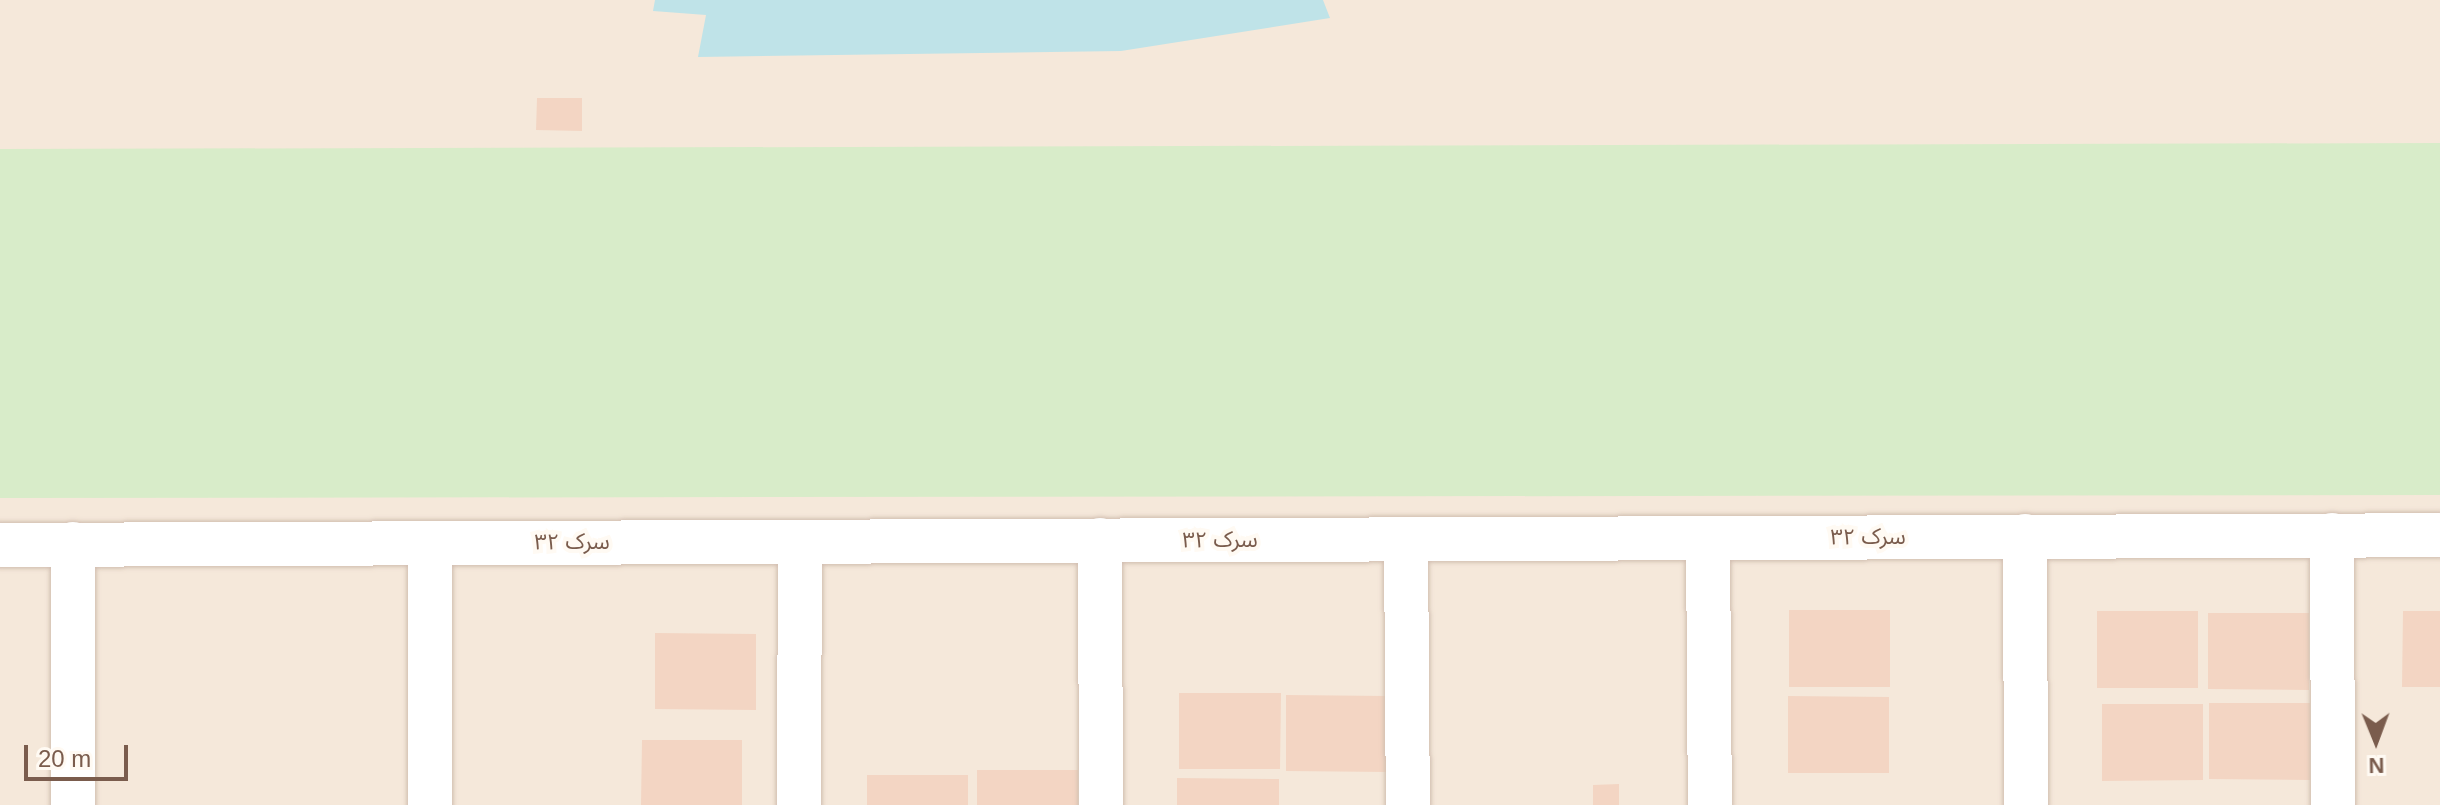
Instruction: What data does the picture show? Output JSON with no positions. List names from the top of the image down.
{
  "streets": {
    "street": ["سرک ۳۲"]
  },
  "scale_bar": "20 m",
  "north": "bottom"
}
